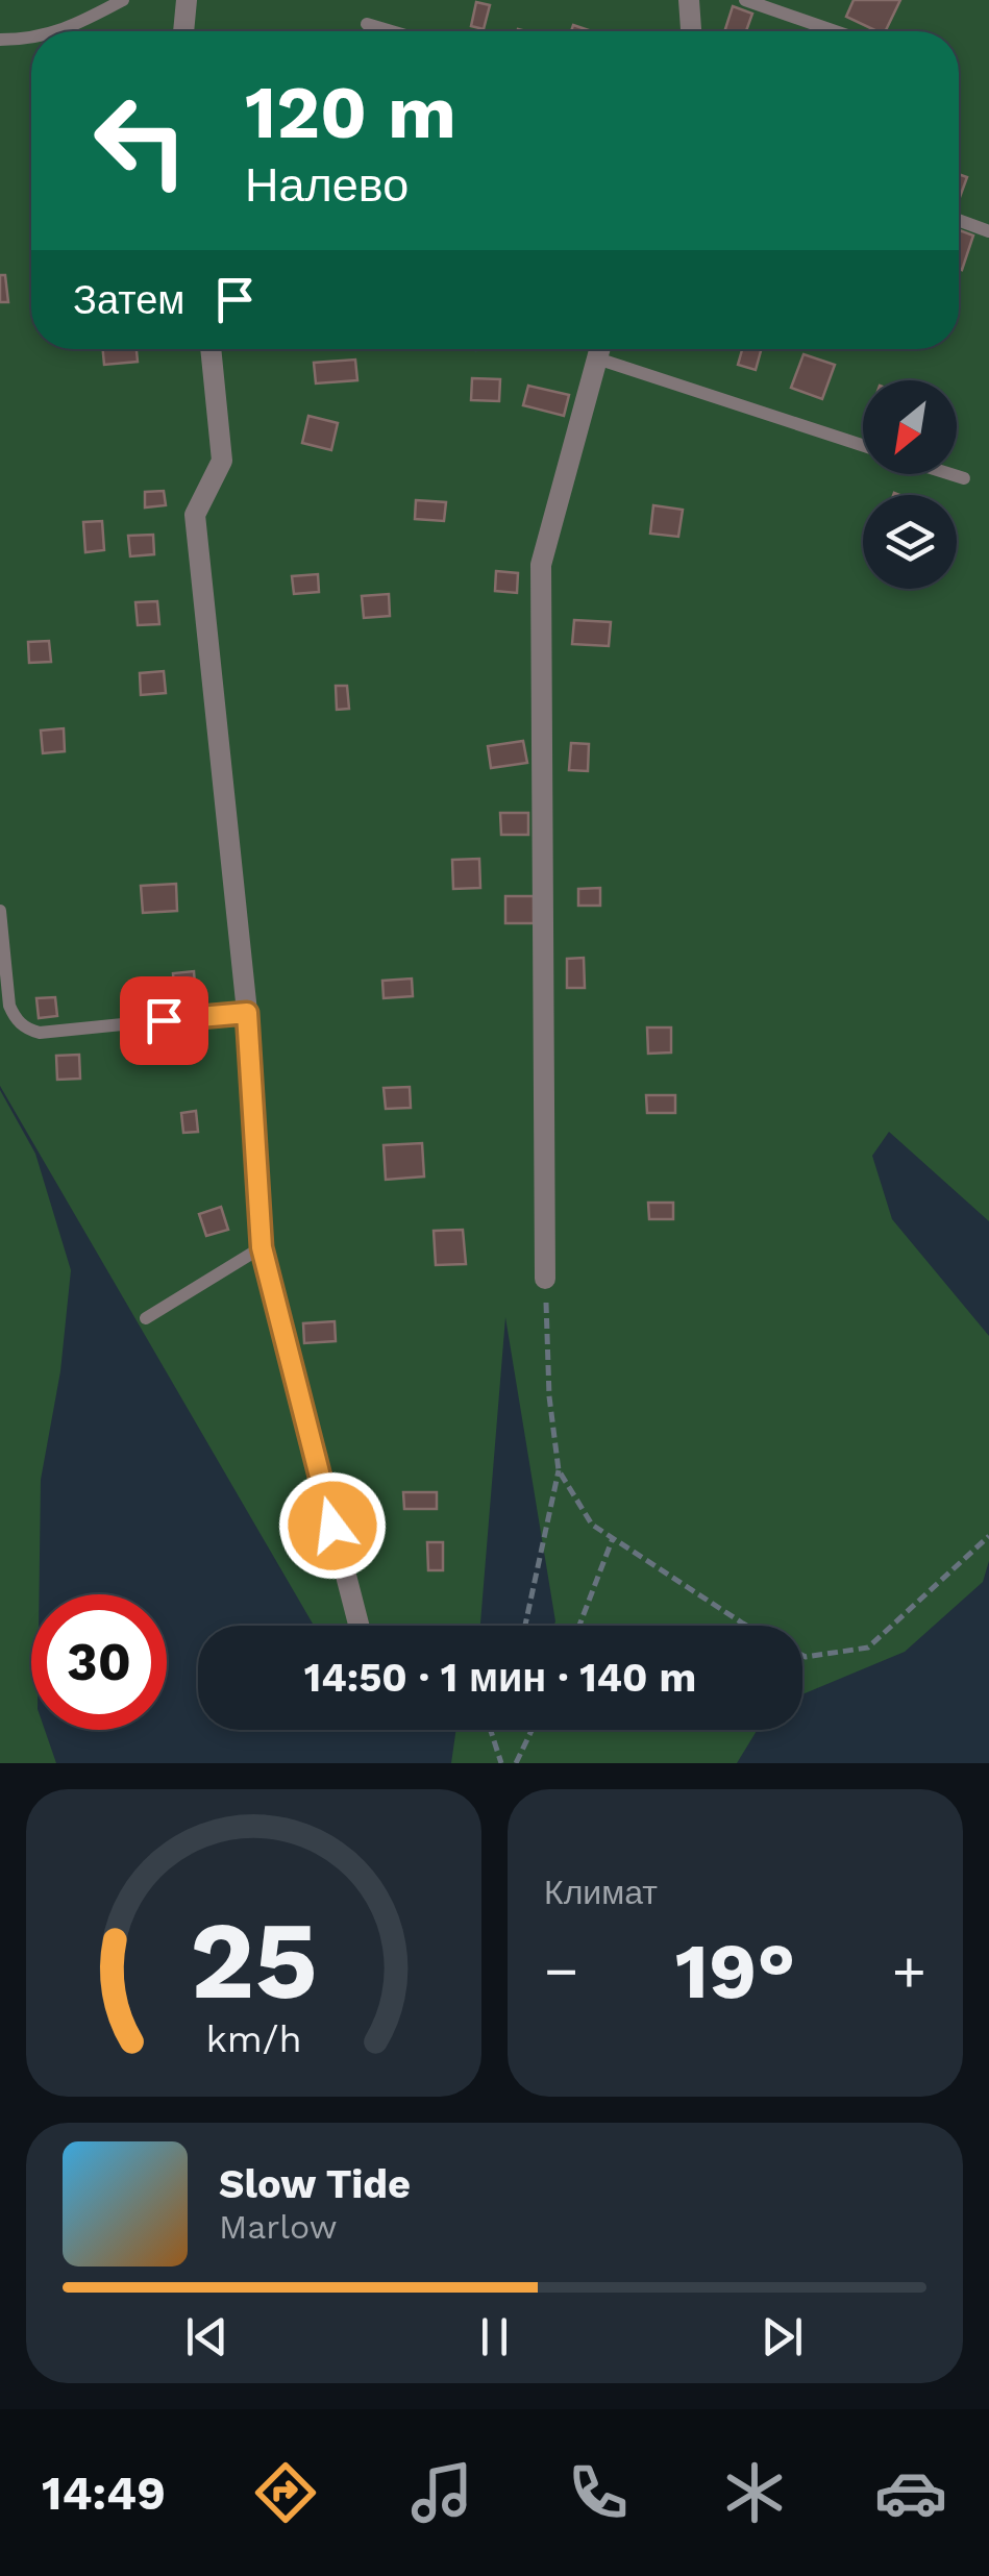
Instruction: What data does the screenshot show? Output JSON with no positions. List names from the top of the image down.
{
  "north": "bottom left",
  "page": {
    "turn": ["120 m", "Налево"],
    "then": "Затем",
    "limit": "30",
    "trip": "14:50 · 1 мин · 140 m",
    "tile": "Климат",
    "heat": ["−", "19°", "+"],
    "song": ["Slow Tide", "Marlow"],
    "tabs": "14:49",
    "gauge": ["25", "km/h"]
  }
}
